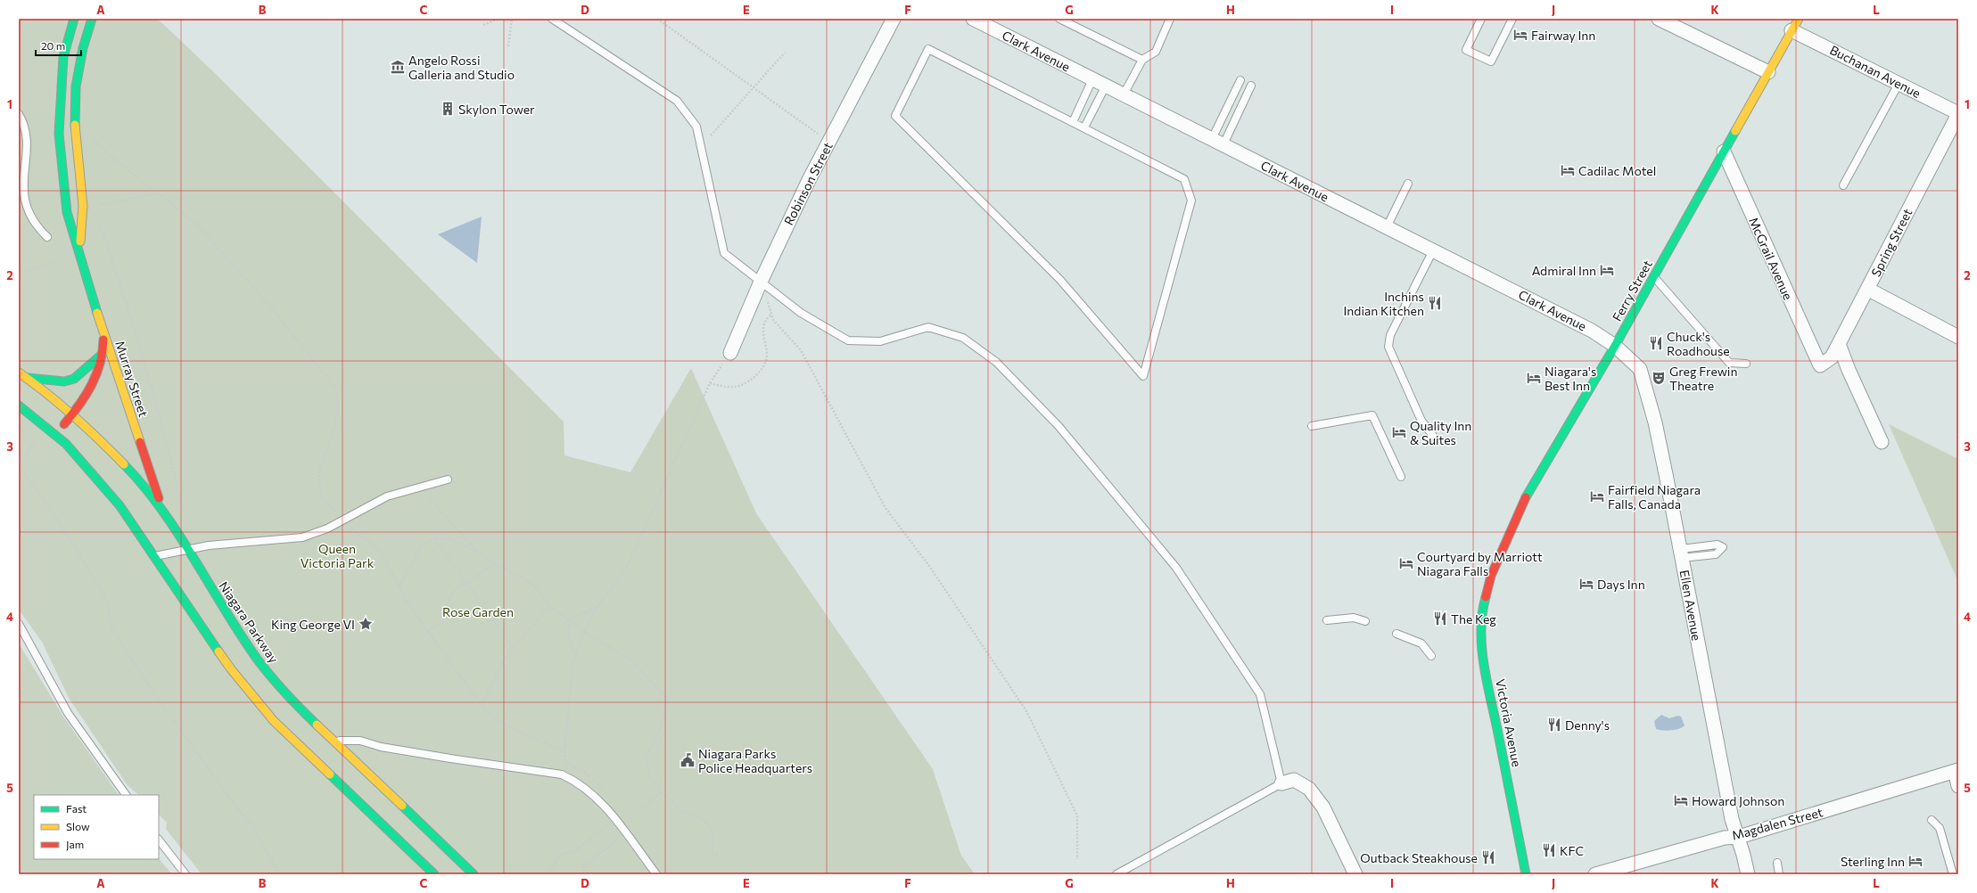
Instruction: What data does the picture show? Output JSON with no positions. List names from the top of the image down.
{
  "streets": {
    "main road": [
      "Ferry Street",
      "Murray Street",
      "Niagara Parkway",
      "Victoria Avenue"
    ],
    "street": [
      "Clark Avenue",
      "Buchanan Avenue",
      "Robinson Street",
      "Spring Street",
      "McGrail Avenue",
      "Ellen Avenue",
      "Magdalen Street"
    ]
  },
  "crossings": [
    ["Clark Avenue", "Ferry Street"],
    ["Clark Avenue", "Ellen Avenue"],
    ["Buchanan Avenue", "Spring Street"],
    ["Buchanan Avenue", "Ferry Street"],
    ["Spring Street", "McGrail Avenue"],
    ["McGrail Avenue", "Ferry Street"],
    ["Ferry Street", "Ellen Avenue"],
    ["Ferry Street", "Victoria Avenue"],
    ["Murray Street", "Niagara Parkway"],
    ["Ellen Avenue", "Magdalen Street"]
  ],
  "parks": ["Queen Victoria Park", "Rose Garden"],
  "places": {
    "hotel": [
      "Fairway Inn",
      "Cadilac Motel",
      "Admiral Inn",
      "Niagara's Best Inn",
      "Quality Inn & Suites",
      "Fairfield Niagara Falls, Canada",
      "Courtyard by Marriott Niagara Falls",
      "Days Inn",
      "Howard Johnson",
      "Sterling Inn"
    ],
    "museum": ["Angelo Rossi Galleria and Studio"],
    "building": ["Skylon Tower"],
    "restaurant": [
      "Inchins Indian Kitchen",
      "Chuck's Roadhouse",
      "The Keg",
      "Denny's",
      "KFC",
      "Outback Steakhouse"
    ],
    "theatre": ["Greg Frewin Theatre"],
    "place": ["King George VI"],
    "public building": ["Niagara Parks Police Headquarters"]
  },
  "legend": ["Fast", "Slow", "Jam"],
  "scale_bar": "20 m",
  "grid": {
    "columns": [
      "A",
      "B",
      "C",
      "D",
      "E",
      "F",
      "G",
      "H",
      "I",
      "J",
      "K",
      "L"
    ],
    "rows": [
      "1",
      "2",
      "3",
      "4",
      "5"
    ]
  }
}
